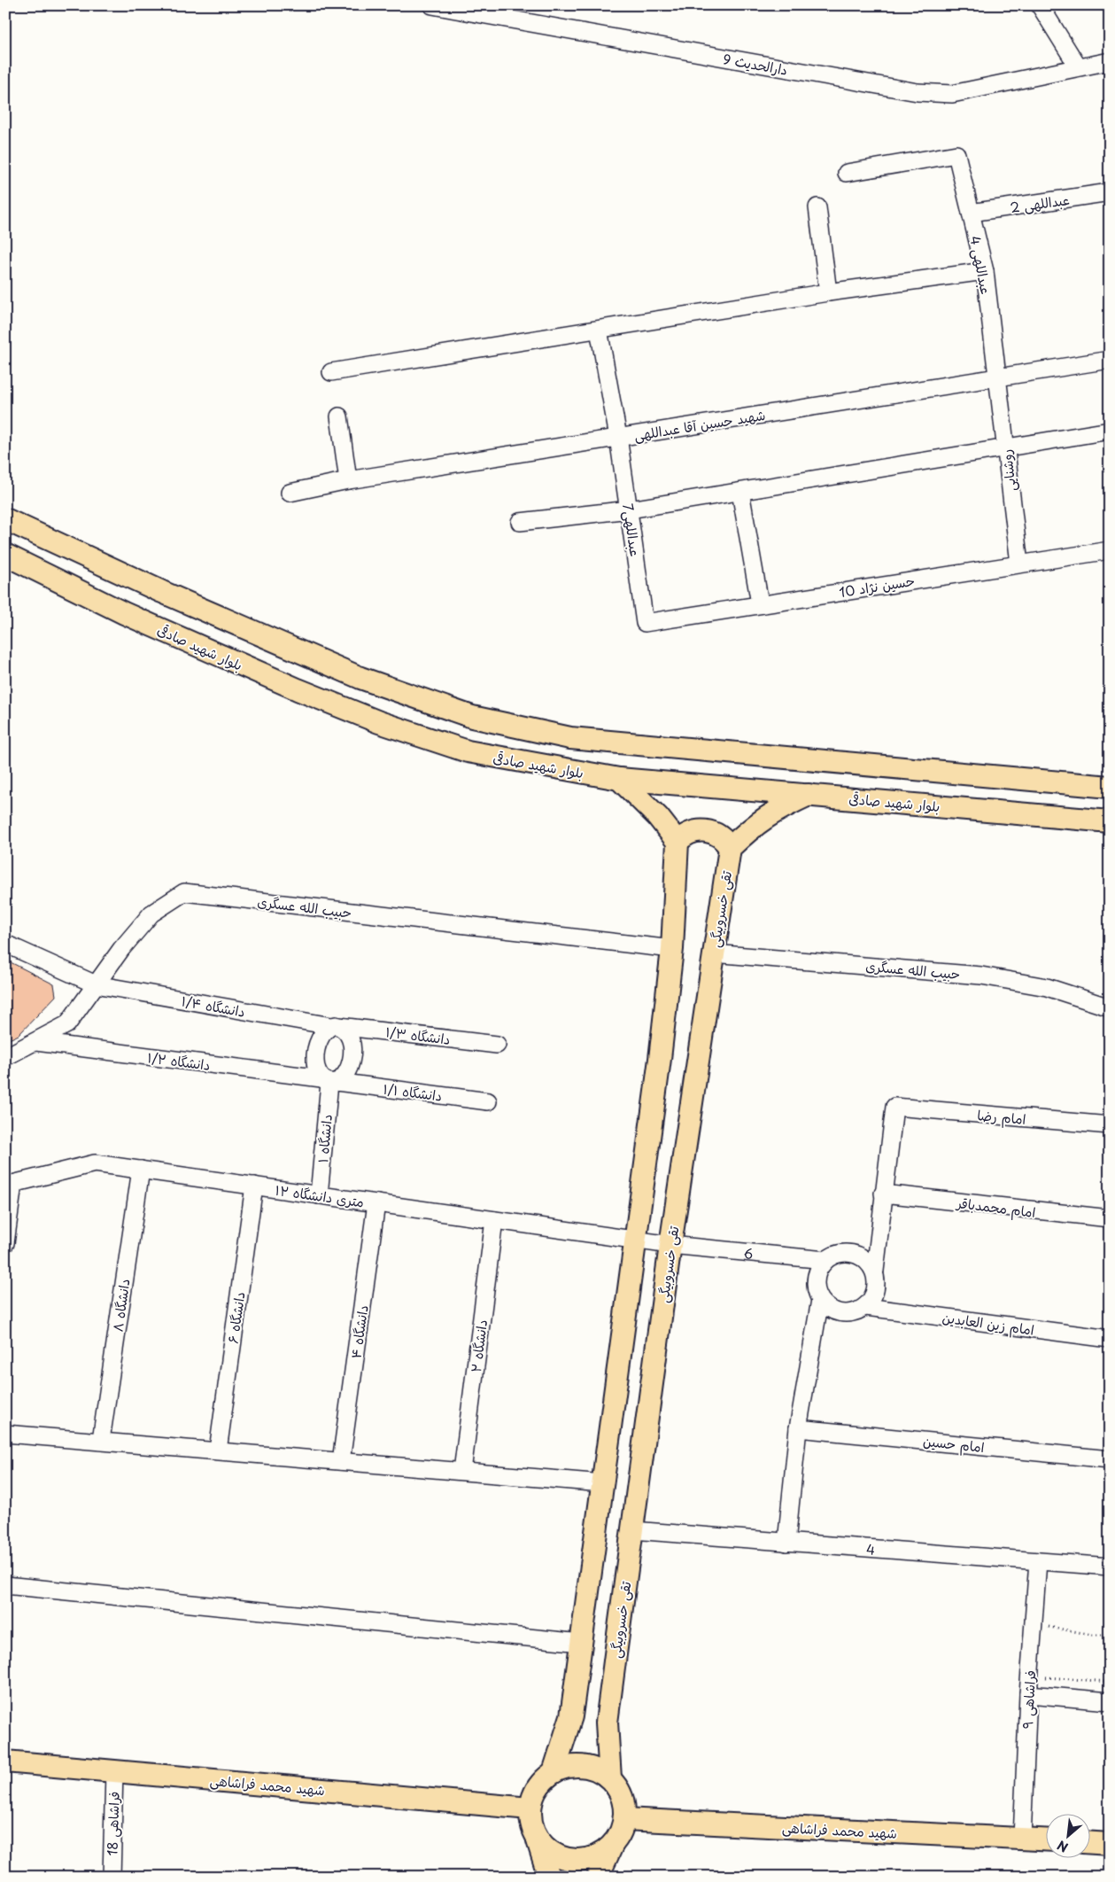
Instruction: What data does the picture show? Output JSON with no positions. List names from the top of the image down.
{
  "streets": {
    "main road": ["بلوار شهید صادقی", "تقی خسروبیگی", "شهید محمد فراشاهی"],
    "street": [
      "دارالحدیث 9",
      "عبداللهی 2",
      "عبداللهی 4",
      "شهید حسین آقا عبداللهی",
      "روشنایی",
      "عبداللهی7",
      "حسین نژاد 10",
      "حبیب الله عسگری",
      "دانشگاه ۱/۴",
      "دانشگاه ۱/۳",
      "دانشگاه ۱/۲",
      "دانشگاه ۱/۱",
      "امام رضا",
      "دانشگاه ۱",
      "۱۲ متری دانشگاه",
      "امام محمدباقر",
      "6",
      "دانشگاه ۸",
      "دانشگاه ۶",
      "امام زین العابدین",
      "دانشگاه ۴",
      "دانشگاه ۲",
      "امام حسین",
      "4",
      "فراشاهی ۹",
      "فراشاهی 18"
    ]
  },
  "crossings": [
    ["عبداللهی 2", "عبداللهی 4"],
    ["عبداللهی 4", "شهید حسین آقا عبداللهی"],
    ["عبداللهی 4", "روشنایی"],
    ["شهید حسین آقا عبداللهی", "روشنایی"],
    ["شهید حسین آقا عبداللهی", "عبداللهی7"],
    ["روشنایی", "حسین نژاد 10"],
    ["عبداللهی7", "حسین نژاد 10"],
    ["حبیب الله عسگری", "تقی خسروبیگی"],
    ["حبیب الله عسگری", "دانشگاه ۱/۴"],
    ["حبیب الله عسگری", "دانشگاه ۱/۲"],
    ["تقی خسروبیگی", "6"],
    ["تقی خسروبیگی", "4"],
    ["تقی خسروبیگی", "شهید محمد فراشاهی"],
    ["دانشگاه ۱/۴", "دانشگاه ۱/۳"],
    ["دانشگاه ۱/۴", "دانشگاه ۱/۲"],
    ["دانشگاه ۱/۴", "دانشگاه ۱/۱"],
    ["دانشگاه ۱/۴", "دانشگاه ۱"],
    ["دانشگاه ۱/۳", "دانشگاه ۱/۲"],
    ["دانشگاه ۱/۳", "دانشگاه ۱/۱"],
    ["دانشگاه ۱/۳", "دانشگاه ۱"],
    ["دانشگاه ۱/۲", "دانشگاه ۱/۱"],
    ["دانشگاه ۱/۲", "دانشگاه ۱"],
    ["دانشگاه ۱/۱", "دانشگاه ۱"],
    ["امام رضا", "امام محمدباقر"],
    ["دانشگاه ۱", "۱۲ متری دانشگاه"],
    ["۱۲ متری دانشگاه", "6"],
    ["۱۲ متری دانشگاه", "دانشگاه ۸"],
    ["۱۲ متری دانشگاه", "دانشگاه ۶"],
    ["۱۲ متری دانشگاه", "دانشگاه ۴"],
    ["۱۲ متری دانشگاه", "دانشگاه ۲"],
    ["6", "امام زین العابدین"],
    ["4", "فراشاهی ۹"],
    ["فراشاهی ۹", "شهید محمد فراشاهی"],
    ["شهید محمد فراشاهی", "فراشاهی 18"]
  ],
  "north": "bottom left"
}
